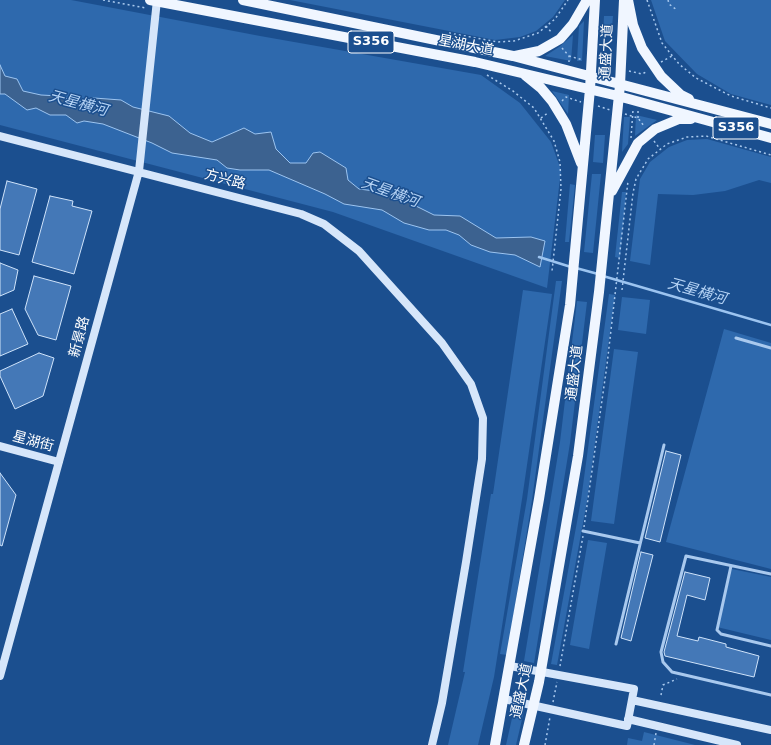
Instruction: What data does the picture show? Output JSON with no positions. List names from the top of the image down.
{
  "streets": {
    "main road": ["S356", "星湖大道", "通盛大道"],
    "street": ["方兴路", "新景路", "星湖街"]
  },
  "crossings": [
    ["星湖大道", "通盛大道"],
    ["星湖大道", "新景路"],
    ["方兴路", "新景路"],
    ["新景路", "星湖街"]
  ],
  "water": ["天星横河"]
}
